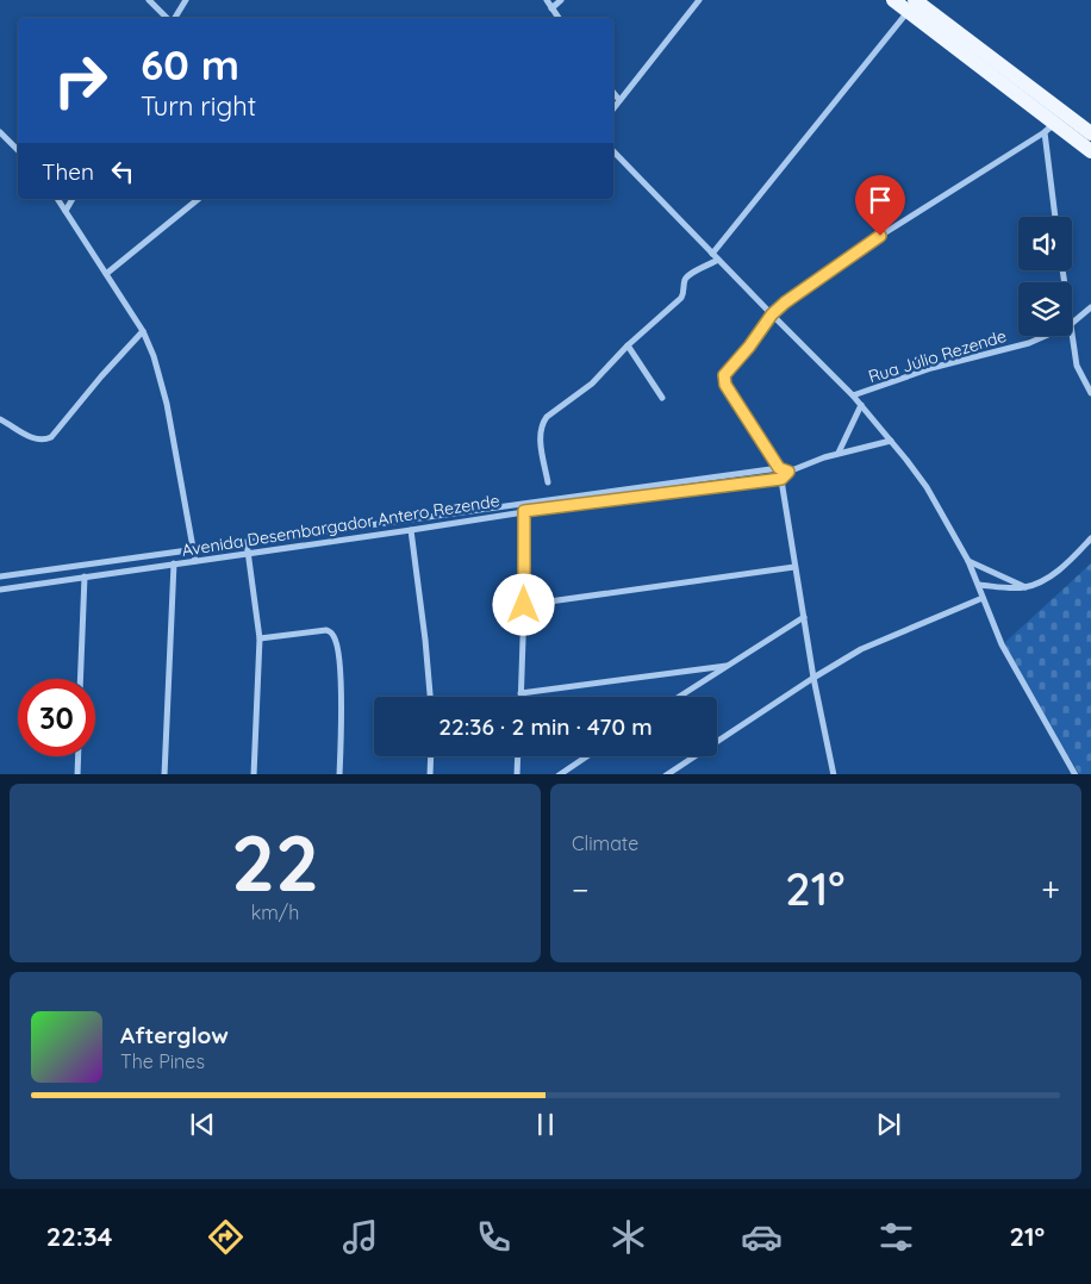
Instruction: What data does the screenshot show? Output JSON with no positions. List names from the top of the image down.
{
  "streets": {
    "street": ["Rua Júlio Rezende", "Avenida Desembargador Antero Rezende"]
  },
  "page": {
    "turn": ["60 m", "Turn right"],
    "then": "Then",
    "limit": "30",
    "trip": "22:36 · 2 min · 470 m",
    "tile": [
      ["22", "km/h"],
      "Climate"
    ],
    "heat": ["−", "21°", "+"],
    "song": ["Afterglow", "The Pines"],
    "tabs": ["22:34", "21°"]
  }
}
